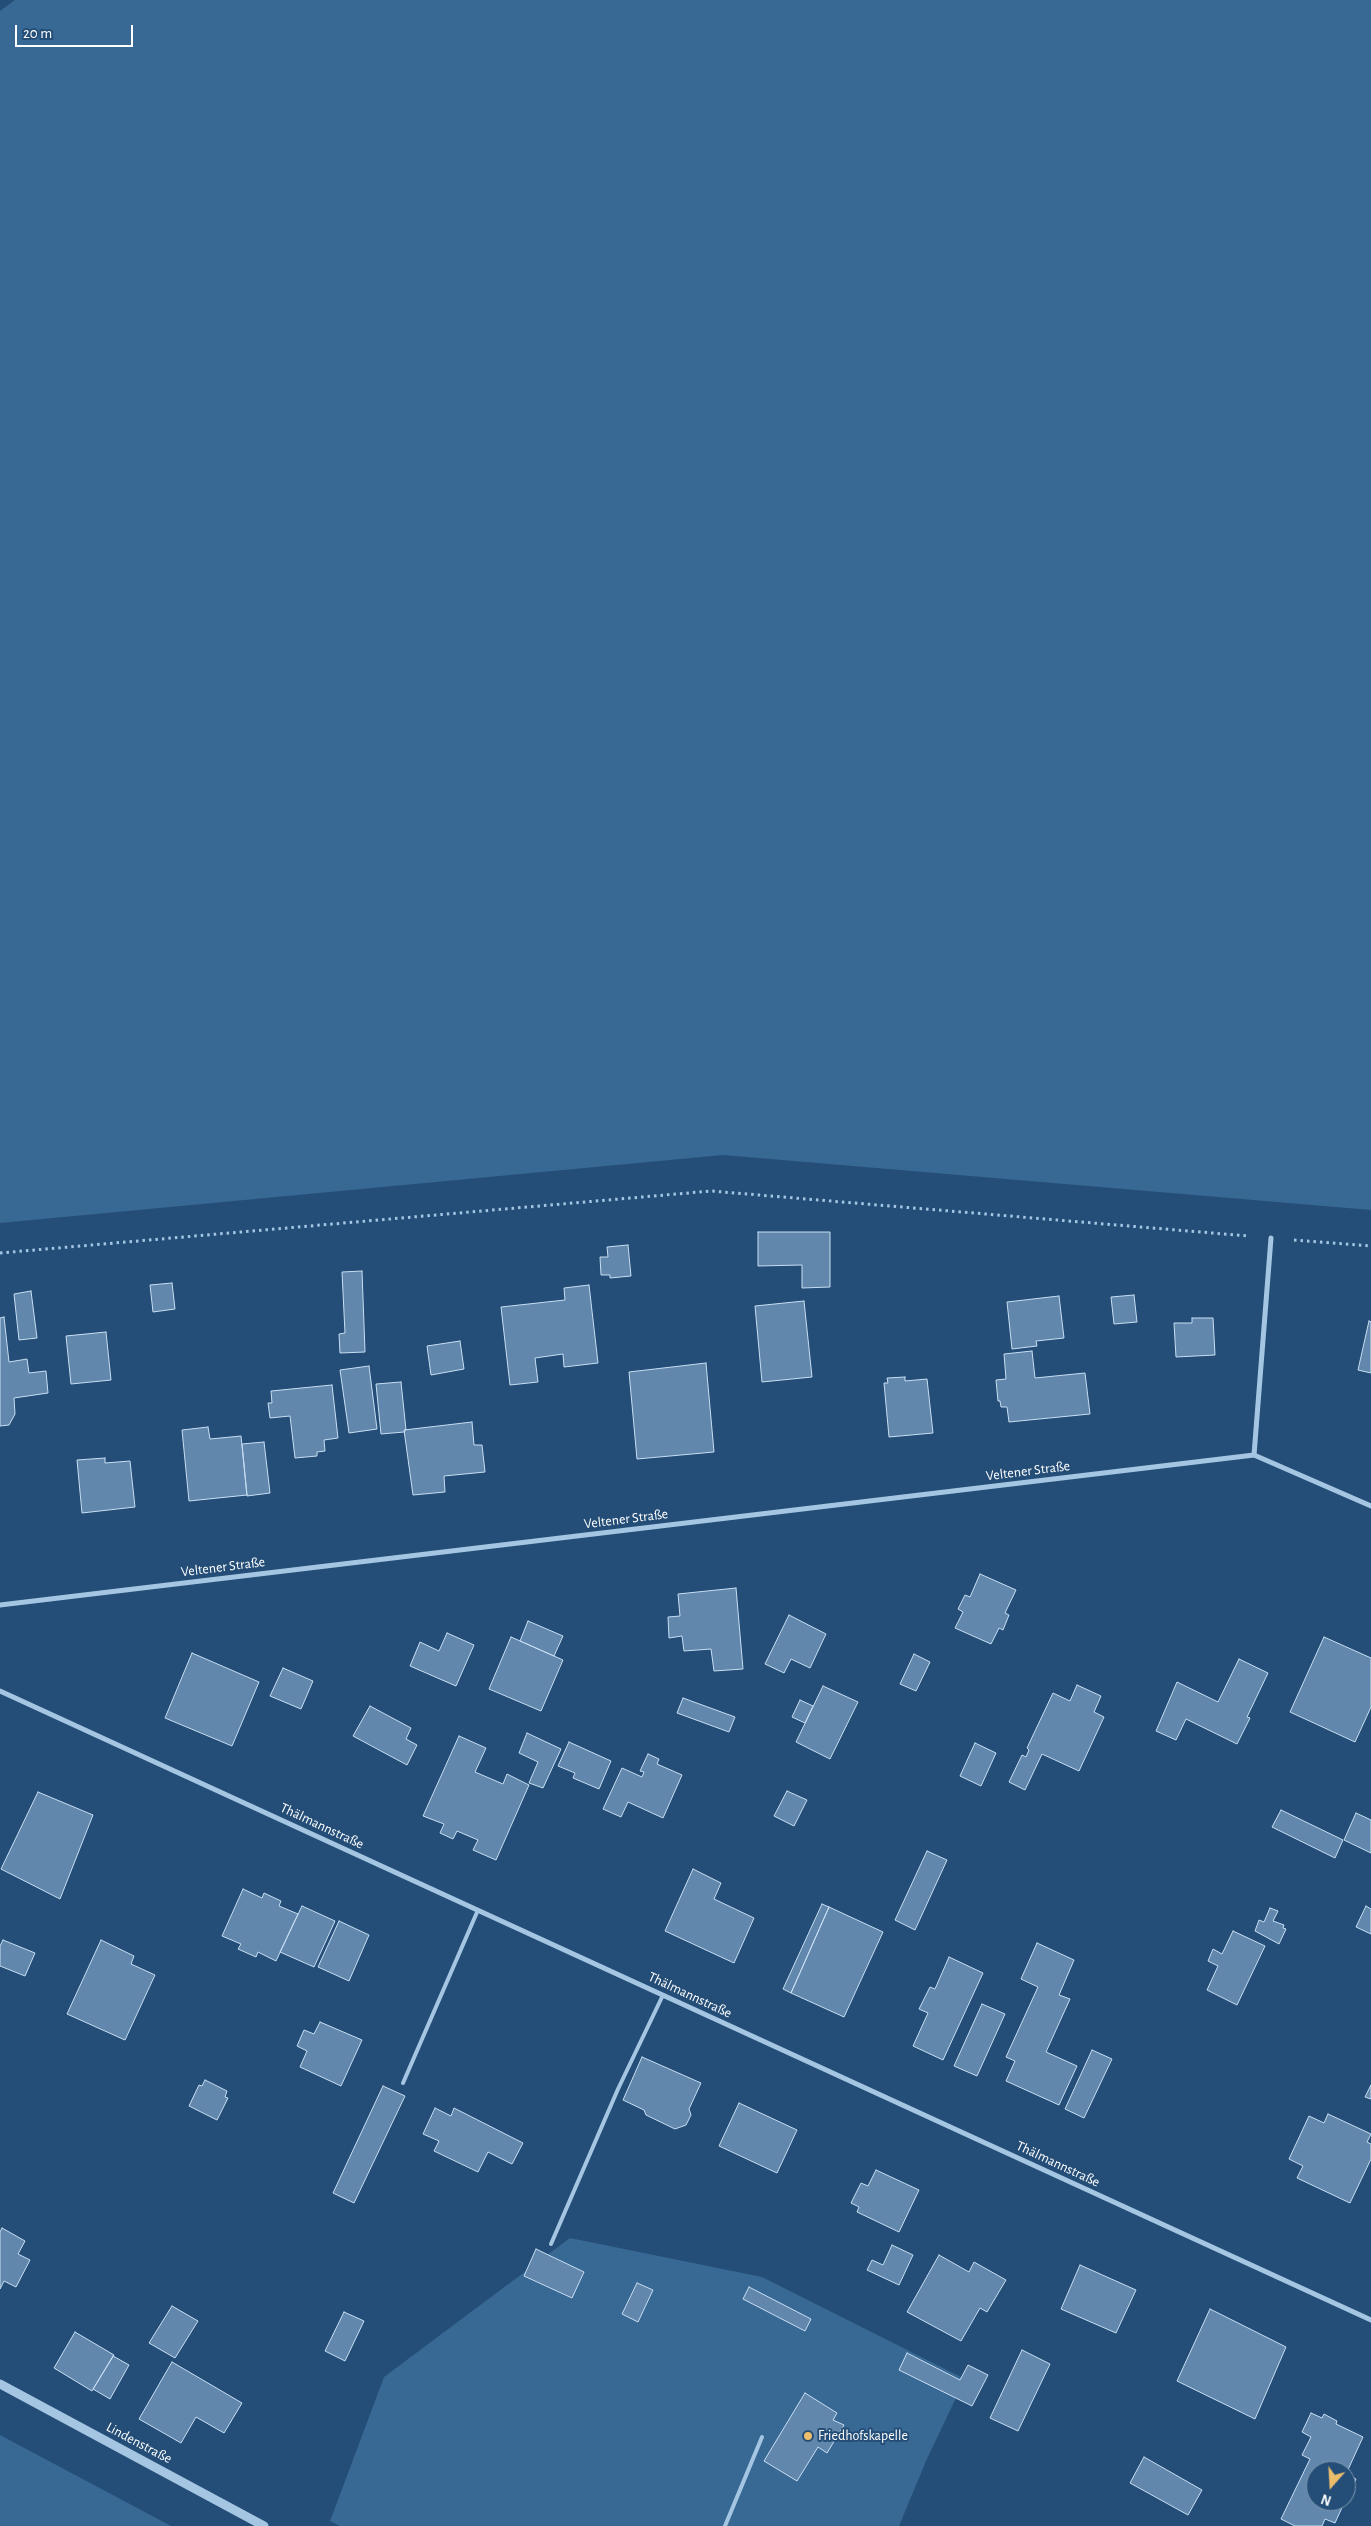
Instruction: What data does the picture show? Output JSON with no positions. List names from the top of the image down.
{
  "streets": {
    "street": ["Veltener Straße", "Thälmannstraße", "Lindenstraße"]
  },
  "places": ["Friedhofskapelle"],
  "scale_bar": "20 m",
  "north": "bottom"
}
